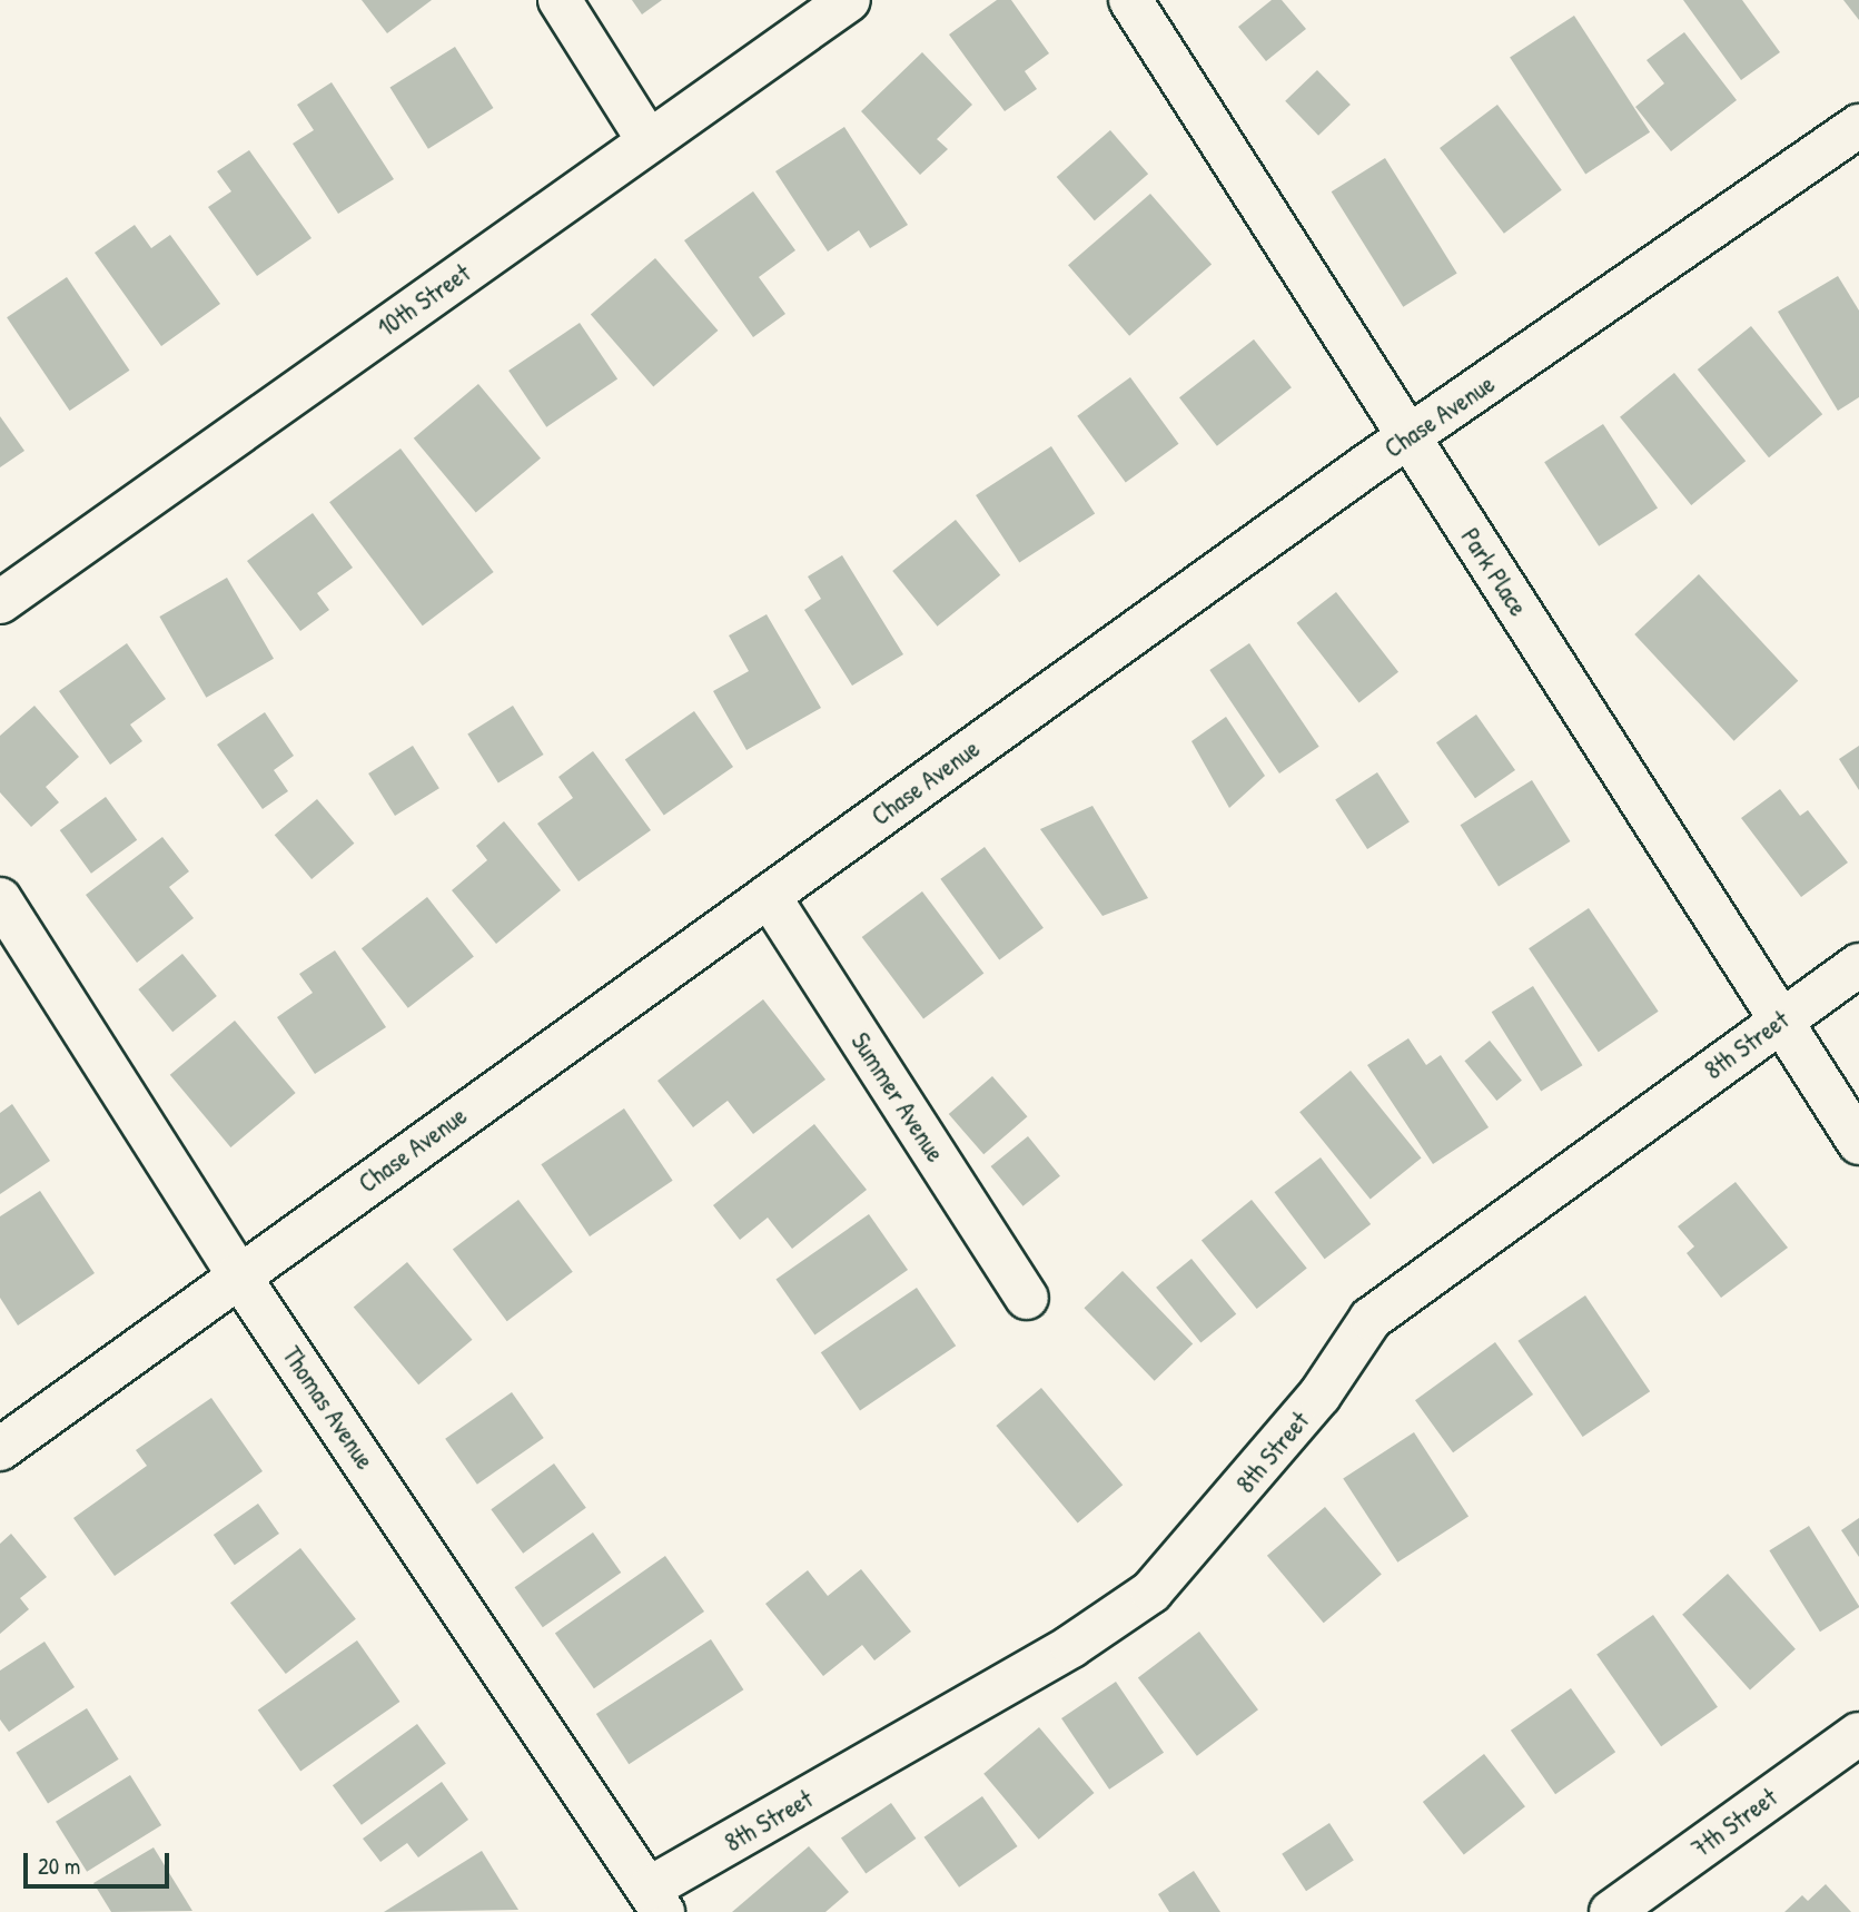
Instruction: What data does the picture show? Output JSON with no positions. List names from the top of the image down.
{
  "streets": {
    "street": [
      "10th Street",
      "Chase Avenue",
      "Park Place",
      "8th Street",
      "Summer Avenue",
      "Thomas Avenue",
      "7th Street"
    ]
  },
  "crossings": [
    ["Chase Avenue", "Park Place"],
    ["Chase Avenue", "Summer Avenue"],
    ["Chase Avenue", "Thomas Avenue"],
    ["Park Place", "8th Street"],
    ["8th Street", "Thomas Avenue"]
  ],
  "scale_bar": "20 m"
}
